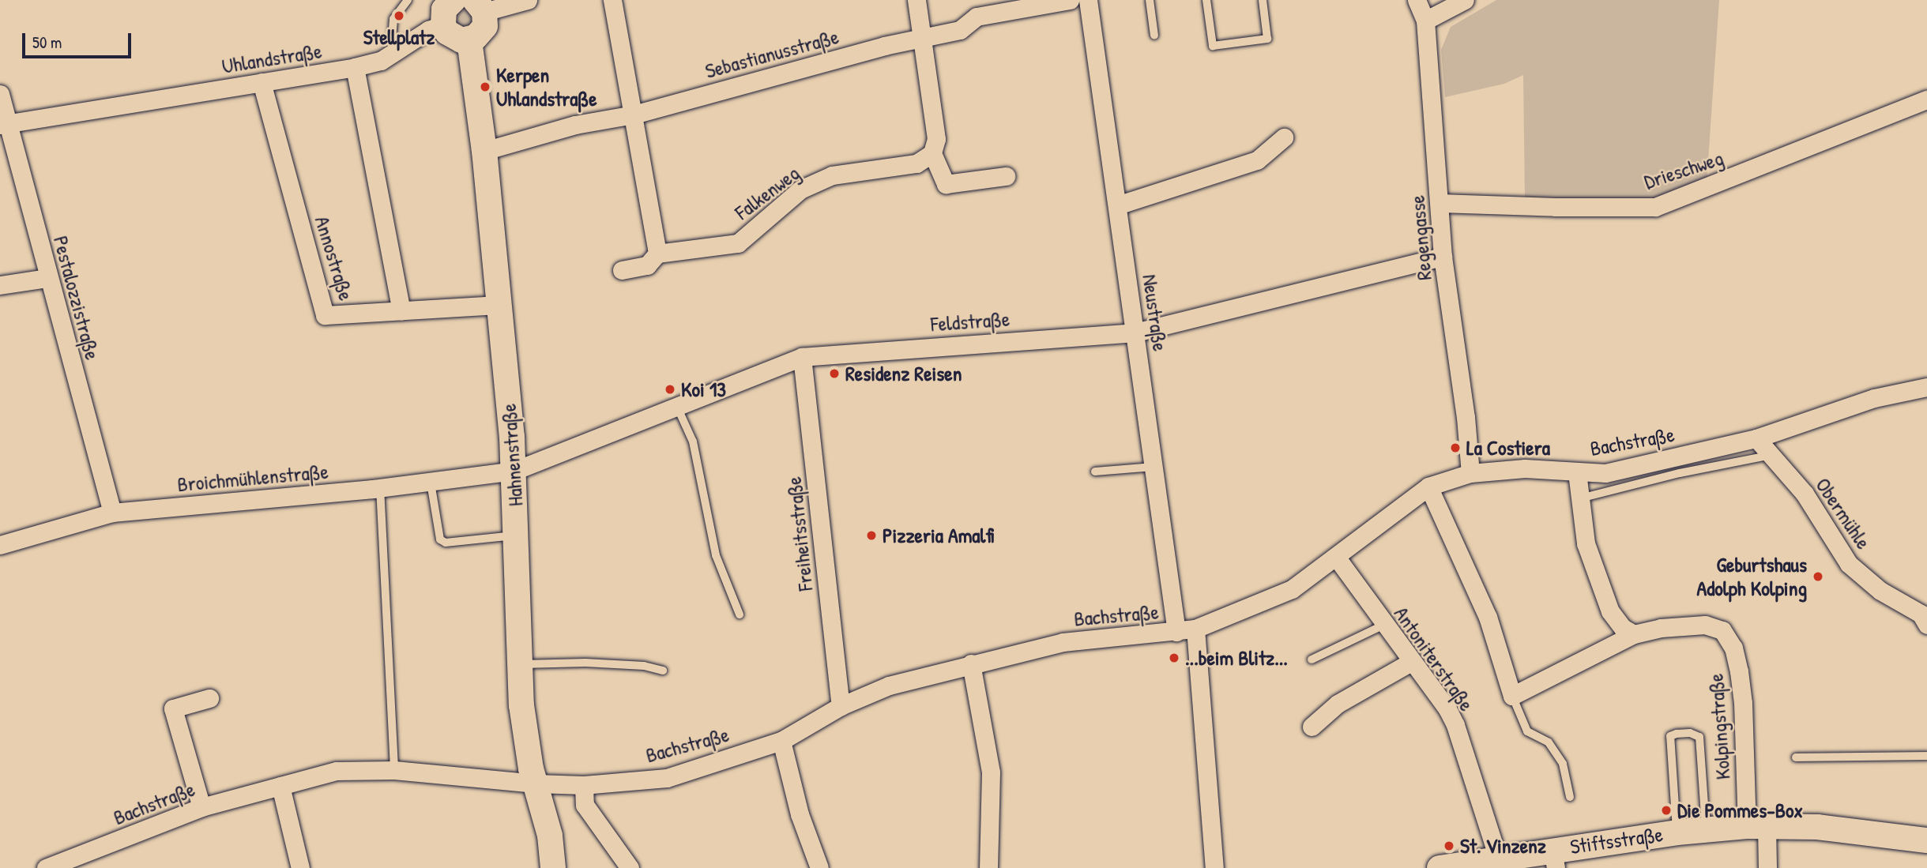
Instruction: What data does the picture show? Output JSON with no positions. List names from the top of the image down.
{
  "streets": {
    "main road": ["Hahnenstraße", "Stiftsstraße"],
    "street": [
      "Sebastianusstraße",
      "Uhlandstraße",
      "Drieschweg",
      "Falkenweg",
      "Regengasse",
      "Annostraße",
      "Pestalozzistraße",
      "Neustraße",
      "Feldstraße",
      "Bachstraße",
      "Broichmühlenstraße",
      "Obermühle",
      "Freiheitsstraße",
      "Antoniterstraße",
      "Kolpingstraße"
    ]
  },
  "crossings": [
    ["Sebastianusstraße", "Hahnenstraße"],
    ["Uhlandstraße", "Annostraße"],
    ["Uhlandstraße", "Pestalozzistraße"],
    ["Drieschweg", "Regengasse"],
    ["Regengasse", "Feldstraße"],
    ["Regengasse", "Bachstraße"],
    ["Annostraße", "Hahnenstraße"],
    ["Pestalozzistraße", "Broichmühlenstraße"],
    ["Neustraße", "Feldstraße"],
    ["Neustraße", "Bachstraße"],
    ["Feldstraße", "Hahnenstraße"],
    ["Feldstraße", "Broichmühlenstraße"],
    ["Feldstraße", "Freiheitsstraße"],
    ["Bachstraße", "Hahnenstraße"],
    ["Bachstraße", "Obermühle"],
    ["Bachstraße", "Freiheitsstraße"],
    ["Bachstraße", "Antoniterstraße"],
    ["Hahnenstraße", "Broichmühlenstraße"],
    ["Antoniterstraße", "Stiftsstraße"],
    ["Kolpingstraße", "Stiftsstraße"]
  ],
  "places": [
    "Stellplatz",
    "Kerpen Uhlandstraße",
    "Residenz Reisen",
    "Koi 13",
    "La Costiera",
    "Pizzeria Amalfi",
    "Geburtshaus Adolph Kolping",
    "...beim Blitz...",
    "Die Pommes-Box",
    "St. Vinzenz"
  ],
  "scale_bar": "50 m"
}
